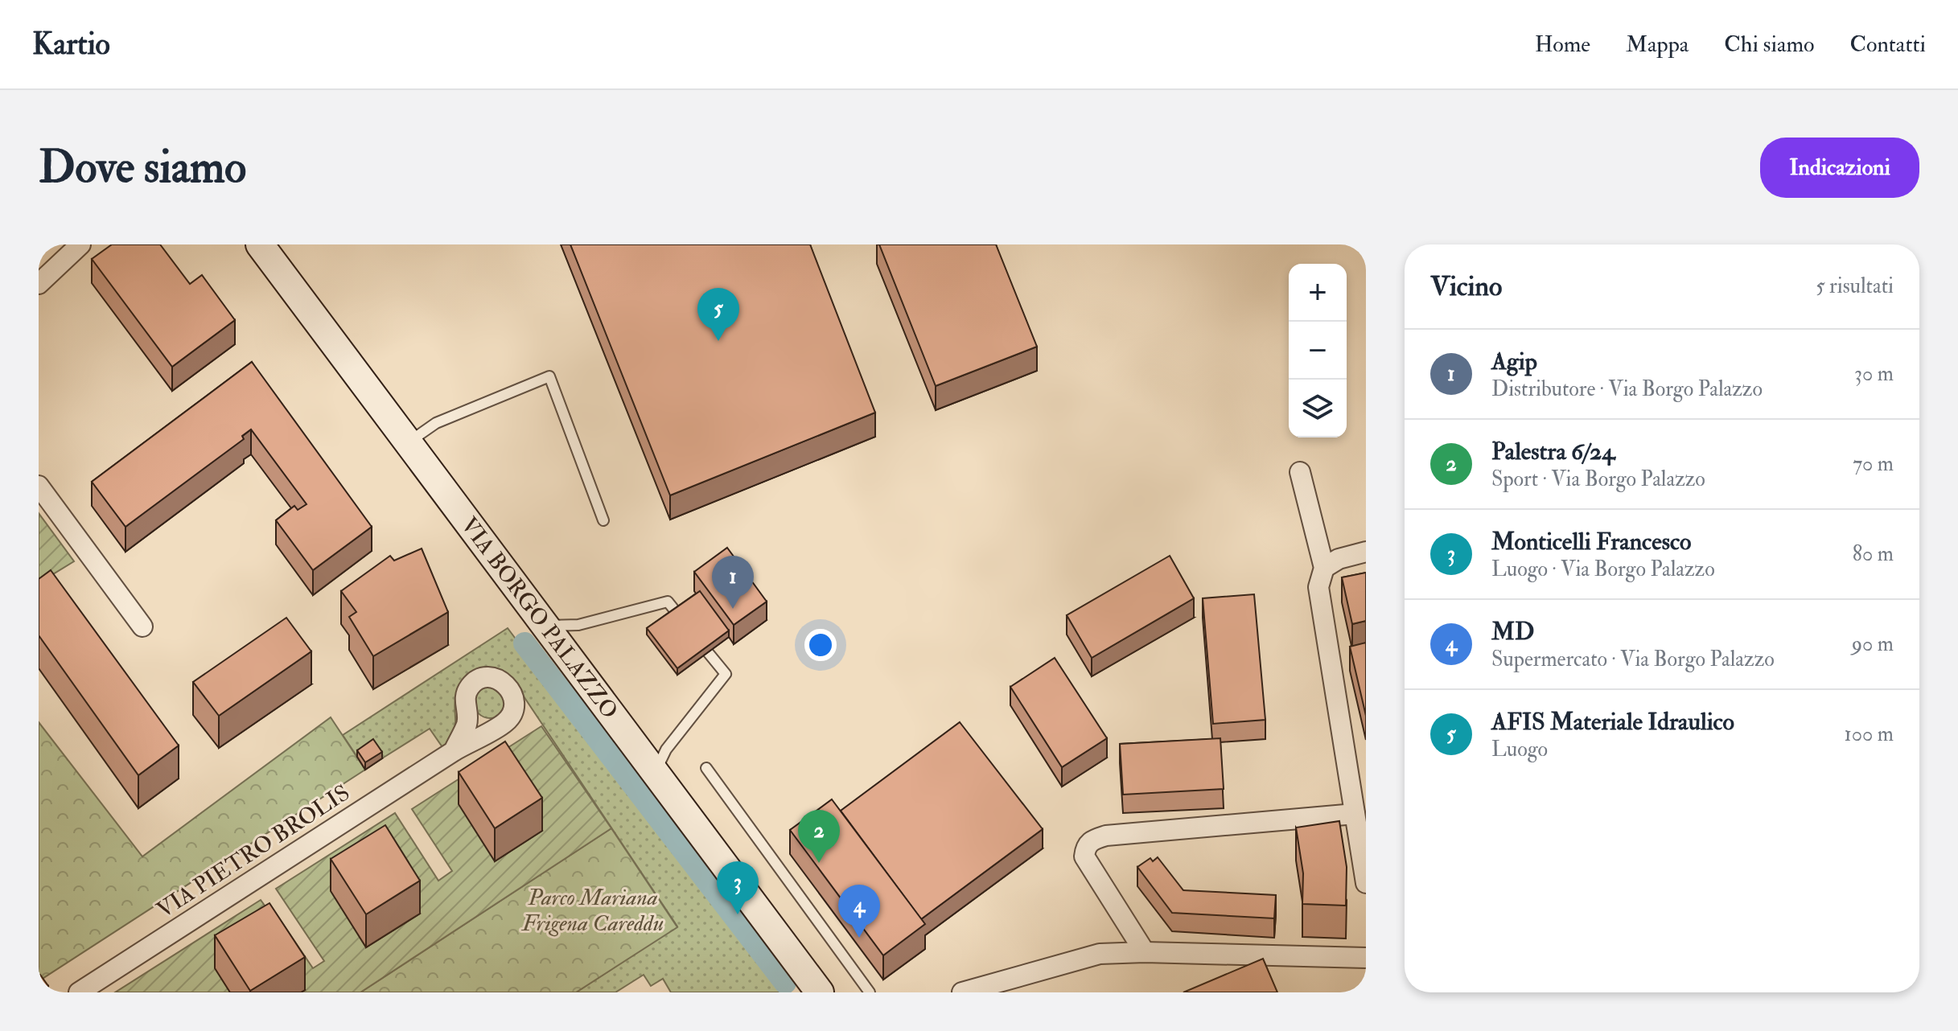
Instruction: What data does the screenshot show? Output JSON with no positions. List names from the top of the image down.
{
  "streets": {
    "main road": ["VIA BORGO PALAZZO"],
    "street": ["VIA PIETRO BROLIS"]
  },
  "parks": ["Parco Mariana Frigena Careddu"],
  "page": {
    "header": "Kartio",
    "nav": [
      "Home",
      "Mappa",
      "Chi siamo",
      "Contatti"
    ],
    "buttons": "Indicazioni",
    "title": "Dove siamo",
    "heading": ["Vicino", "5 risultati"],
    "map_buttons": ["+", "−"],
    "pins": [
      "5",
      "1",
      "2",
      "3",
      "4"
    ],
    "list": [
      {
        "mark": "1",
        "name": "Agip",
        "note": "Distributore · Via Borgo Palazzo",
        "value": "30 m"
      },
      {
        "mark": "2",
        "name": "Palestra 6/24",
        "note": "Sport · Via Borgo Palazzo",
        "value": "70 m"
      },
      {
        "mark": "3",
        "name": "Monticelli Francesco",
        "note": "Luogo · Via Borgo Palazzo",
        "value": "80 m"
      },
      {
        "mark": "4",
        "name": "MD",
        "note": "Supermercato · Via Borgo Palazzo",
        "value": "90 m"
      },
      {
        "mark": "5",
        "name": "AFIS Materiale Idraulico",
        "note": "Luogo",
        "value": "100 m"
      }
    ]
  }
}
